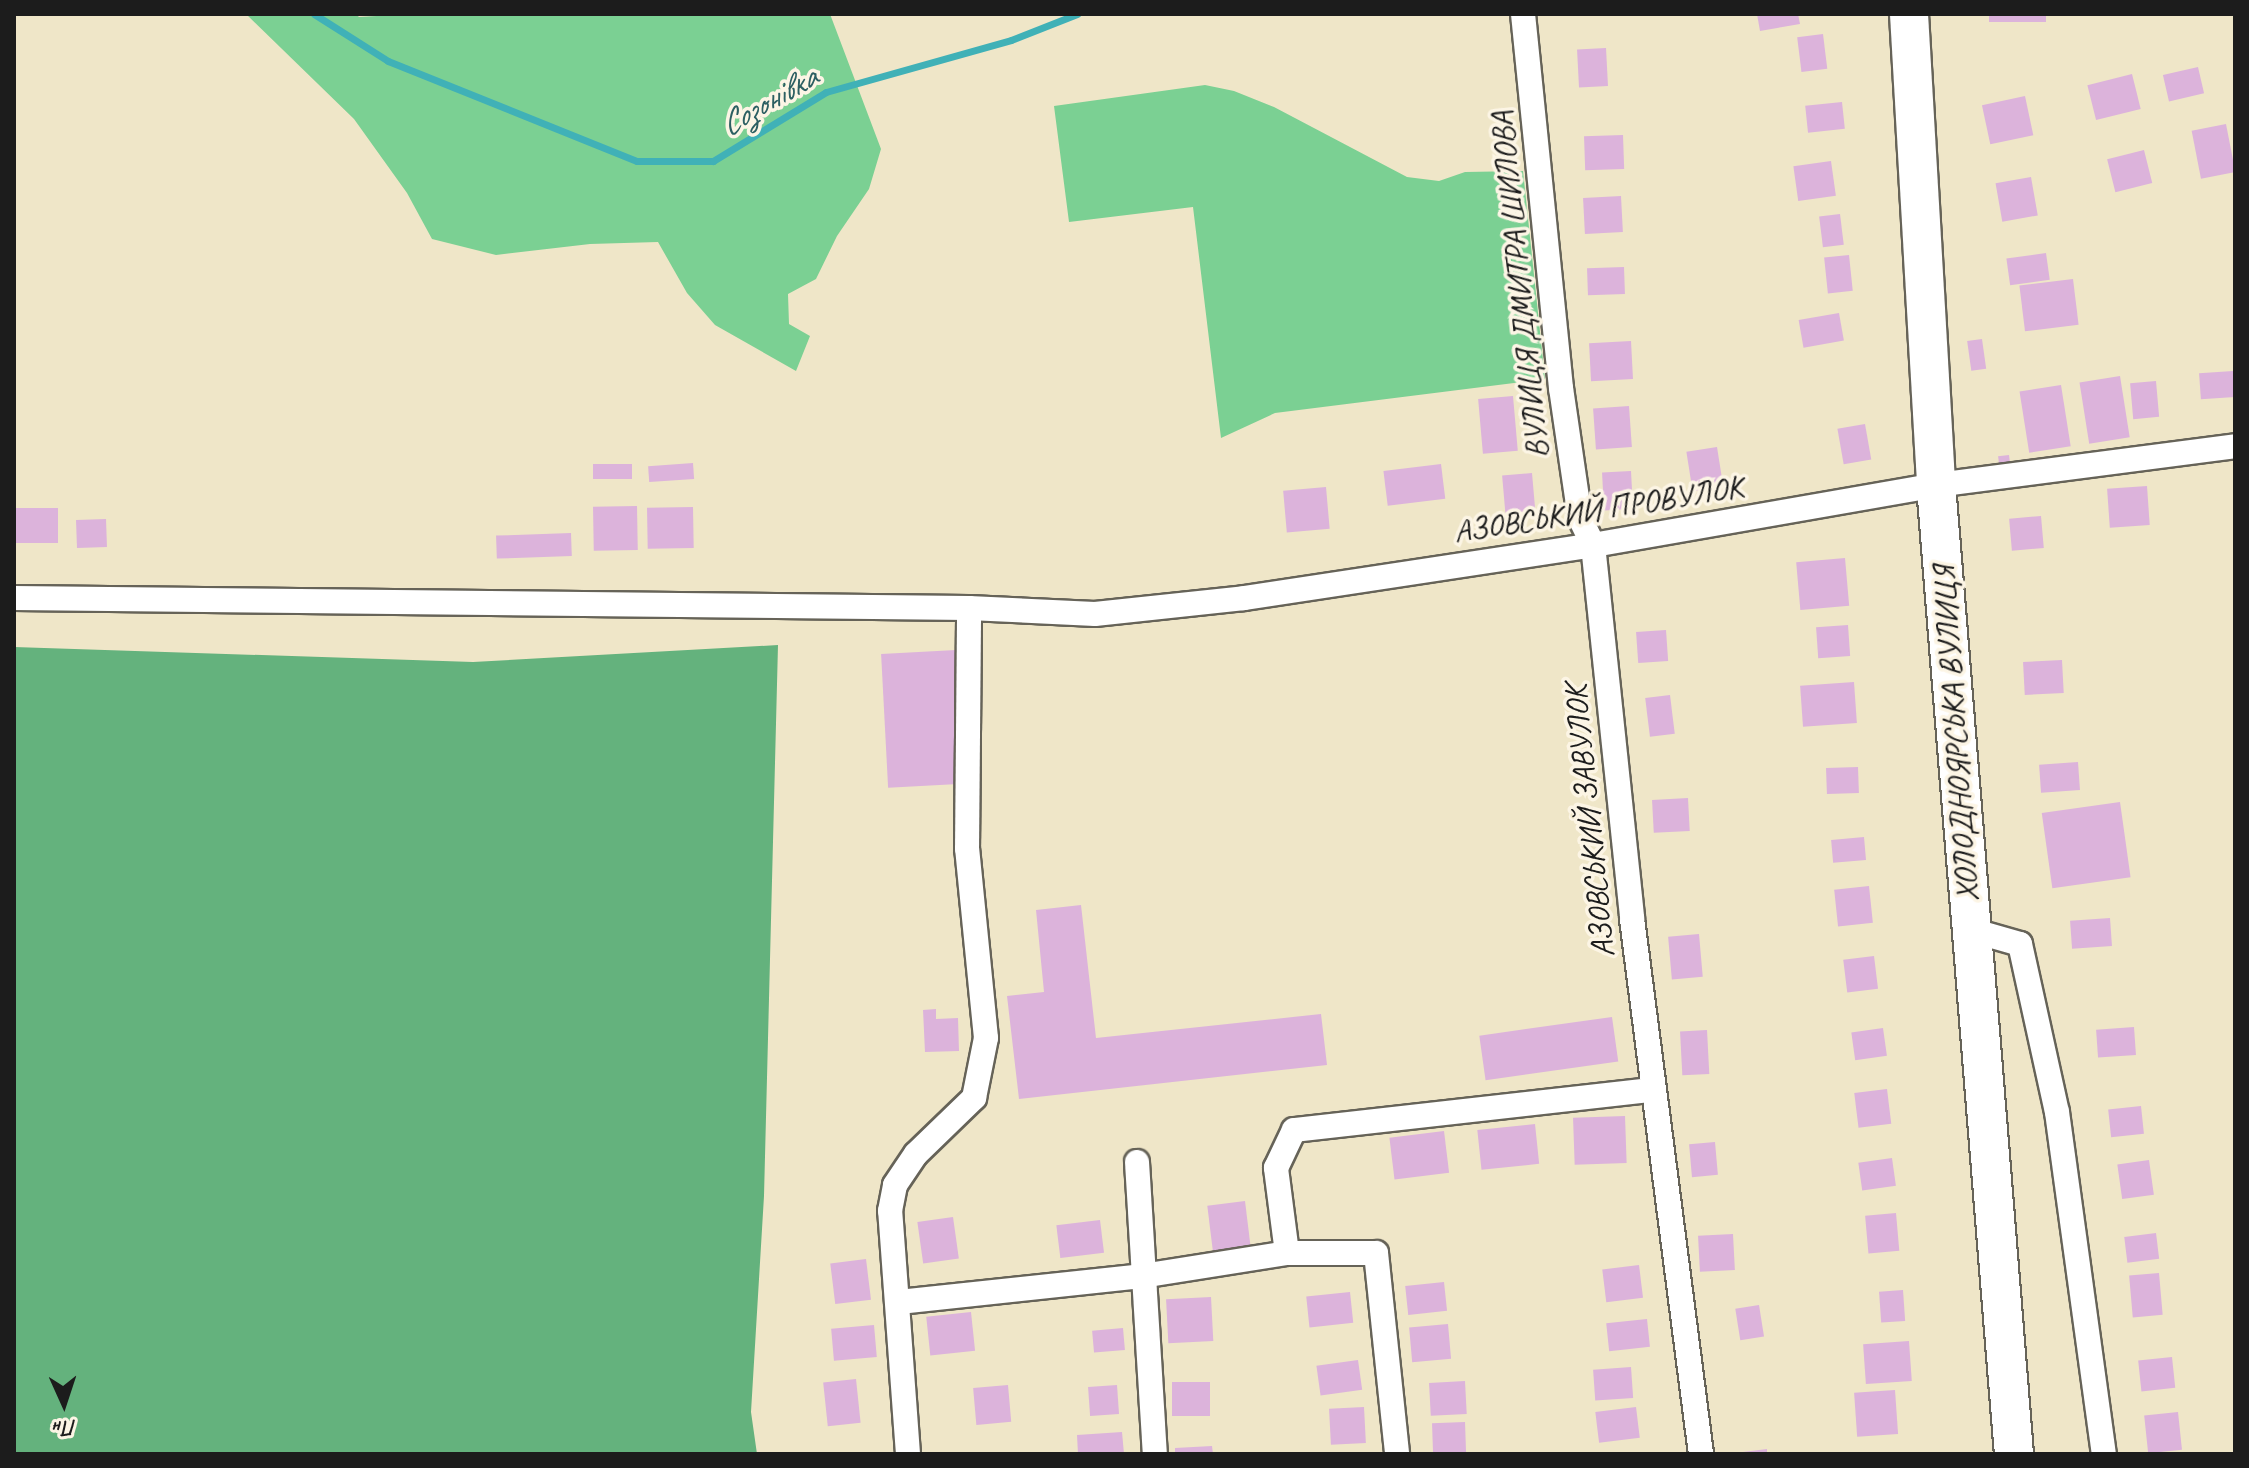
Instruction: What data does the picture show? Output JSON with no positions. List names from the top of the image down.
{
  "streets": {
    "main road": ["ХОЛОДНОЯРСЬКА ВУЛИЦЯ"],
    "street": ["ВУЛИЦЯ ДМИТРА ШИЛОВА", "АЗОВСЬКИЙ ПРОВУЛОК", "АЗОВСЬКИЙ ЗАВУЛОК"]
  },
  "crossings": [
    ["ВУЛИЦЯ ДМИТРА ШИЛОВА", "АЗОВСЬКИЙ ПРОВУЛОК"],
    ["ВУЛИЦЯ ДМИТРА ШИЛОВА", "АЗОВСЬКИЙ ЗАВУЛОК"],
    ["АЗОВСЬКИЙ ПРОВУЛОК", "ХОЛОДНОЯРСЬКА ВУЛИЦЯ"],
    ["АЗОВСЬКИЙ ПРОВУЛОК", "АЗОВСЬКИЙ ЗАВУЛОК"]
  ],
  "water": ["Созонівка"],
  "north": "bottom"
}
